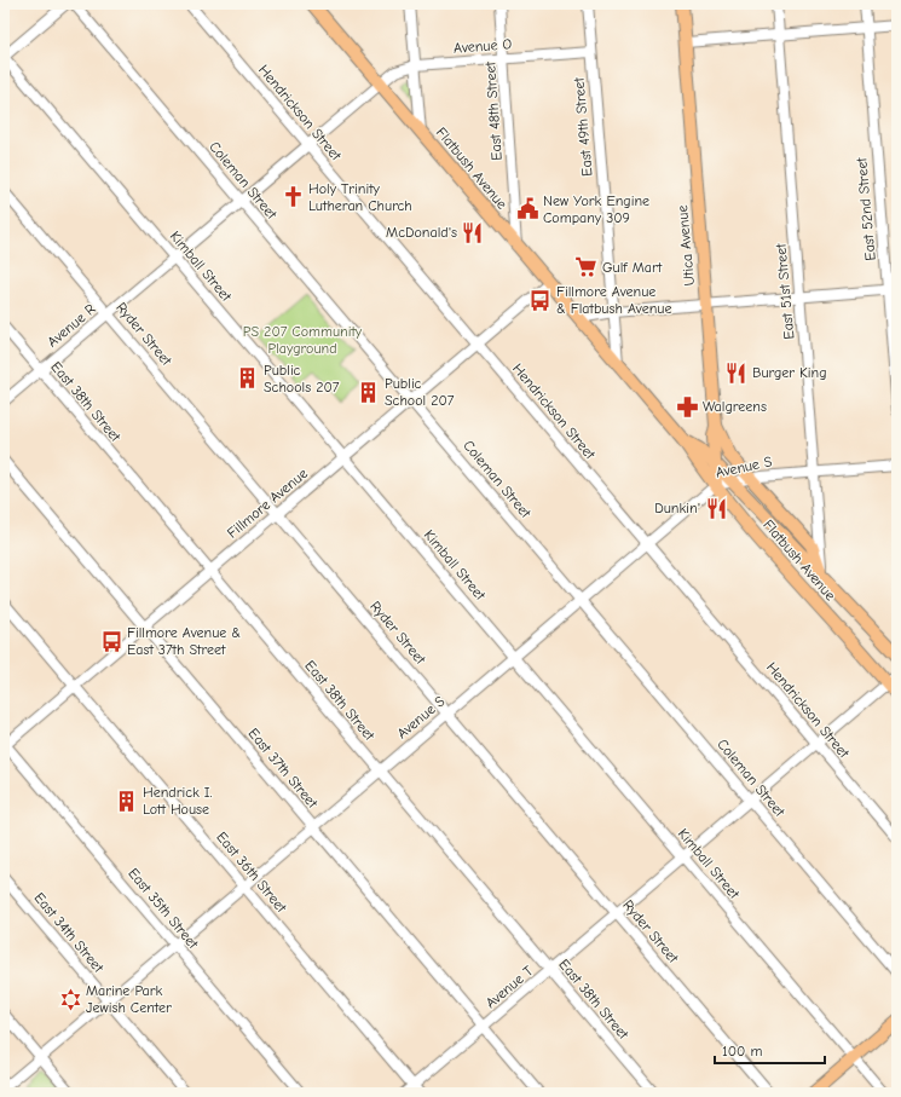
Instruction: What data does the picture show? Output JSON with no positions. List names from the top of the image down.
{
  "streets": {
    "main road": ["Flatbush Avenue", "Utica Avenue"],
    "street": [
      "Avenue O",
      "East 48th Street",
      "Hendrickson Street",
      "East 49th Street",
      "Coleman Street",
      "East 52nd Street",
      "Kimball Street",
      "East 51st Street",
      "Avenue R",
      "Ryder Street",
      "East 38th Street",
      "Avenue S",
      "Fillmore Avenue",
      "East 37th Street",
      "East 36th Street",
      "East 35th Street",
      "East 34th Street",
      "Avenue T"
    ]
  },
  "crossings": [
    ["Avenue O", "East 48th Street"],
    ["Avenue O", "East 49th Street"],
    ["Avenue O", "Flatbush Avenue"],
    ["Avenue O", "Avenue R"],
    ["East 48th Street", "Flatbush Avenue"],
    ["Hendrickson Street", "Avenue R"],
    ["Hendrickson Street", "Avenue S"],
    ["Hendrickson Street", "Fillmore Avenue"],
    ["Hendrickson Street", "Avenue T"],
    ["East 49th Street", "Flatbush Avenue"],
    ["Flatbush Avenue", "Utica Avenue"],
    ["Flatbush Avenue", "East 51st Street"],
    ["Flatbush Avenue", "Avenue R"],
    ["Flatbush Avenue", "Avenue S"],
    ["Flatbush Avenue", "Fillmore Avenue"],
    ["Flatbush Avenue", "Avenue T"],
    ["Coleman Street", "Avenue R"],
    ["Coleman Street", "Avenue S"],
    ["Coleman Street", "Fillmore Avenue"],
    ["Coleman Street", "Avenue T"],
    ["Utica Avenue", "Avenue S"],
    ["Kimball Street", "Avenue R"],
    ["Kimball Street", "Avenue S"],
    ["Kimball Street", "Fillmore Avenue"],
    ["Kimball Street", "Avenue T"],
    ["East 51st Street", "Avenue S"],
    ["Avenue R", "Ryder Street"],
    ["Avenue R", "East 38th Street"],
    ["Ryder Street", "Avenue S"],
    ["Ryder Street", "Fillmore Avenue"],
    ["Ryder Street", "Avenue T"],
    ["East 38th Street", "Avenue S"],
    ["East 38th Street", "Fillmore Avenue"],
    ["East 38th Street", "Avenue T"],
    ["Avenue S", "East 37th Street"],
    ["Avenue S", "East 36th Street"],
    ["Avenue S", "East 35th Street"],
    ["Avenue S", "East 34th Street"],
    ["Fillmore Avenue", "East 37th Street"],
    ["Fillmore Avenue", "East 36th Street"],
    ["Fillmore Avenue", "East 35th Street"],
    ["East 37th Street", "Avenue T"],
    ["East 36th Street", "Avenue T"]
  ],
  "parks": ["PS 207 Community Playground"],
  "places": {
    "church": ["Holy Trinity Lutheran Church"],
    "public building": ["New York Engine Company 309"],
    "restaurant": ["McDonald's", "Burger King", "Dunkin'"],
    "supermarket": ["Gulf Mart"],
    "bus stop": ["Fillmore Avenue & Flatbush Avenue", "Fillmore Avenue & East 37th Street"],
    "building": ["Public Schools 207", "Public School 207", "Hendrick I. Lott House"],
    "pharmacy": ["Walgreens"],
    "synagogue": ["Marine Park Jewish Center"]
  },
  "scale_bar": "100 m"
}
